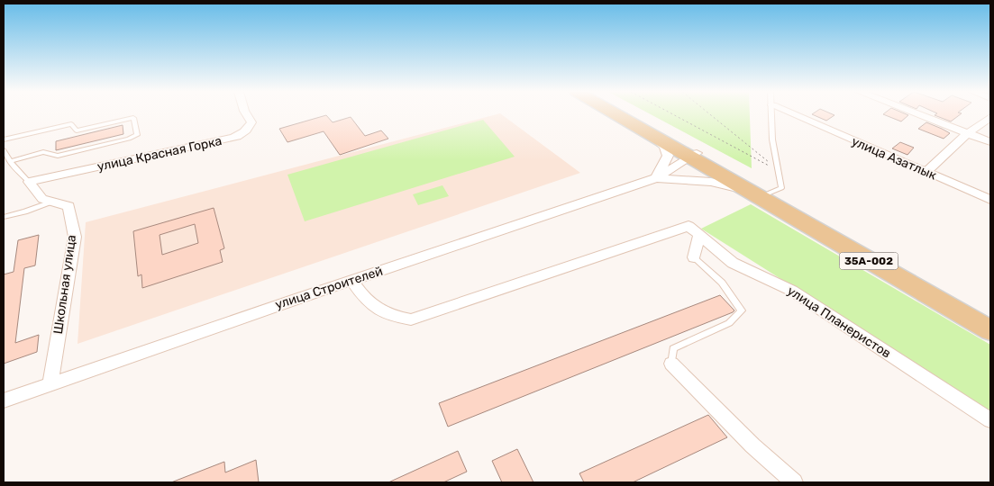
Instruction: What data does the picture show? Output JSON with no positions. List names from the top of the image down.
{
  "streets": {
    "main road": ["35А-002"],
    "street": [
      "улица Красная Горка",
      "улица Азатлык",
      "Школьная улица",
      "улица Строителей",
      "улица Планеристов"
    ]
  },
  "crossings": [
    ["улица Красная Горка", "Школьная улица"],
    ["35А-002", "улица Строителей"],
    ["Школьная улица", "улица Строителей"]
  ]
}
